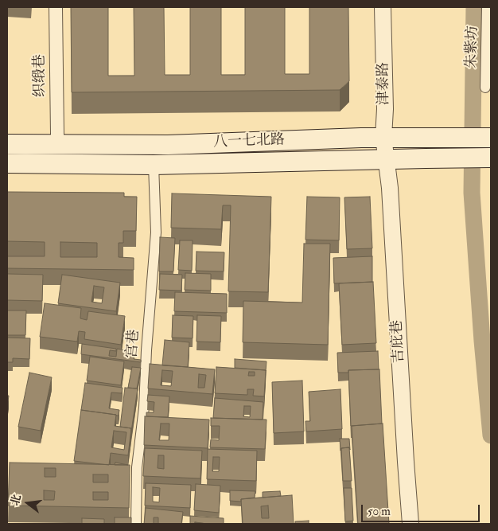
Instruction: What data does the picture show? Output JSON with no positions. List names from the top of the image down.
{
  "streets": {
    "main road": ["八一七北路"],
    "street": [
      "朱紫坊",
      "织缎巷",
      "津泰路",
      "吉庇巷",
      "宫巷"
    ]
  },
  "crossings": [
    ["织缎巷", "八一七北路"],
    ["津泰路", "八一七北路"],
    ["津泰路", "吉庇巷"],
    ["八一七北路", "吉庇巷"],
    ["八一七北路", "宫巷"]
  ],
  "scale_bar": "50 m",
  "north": "left"
}
